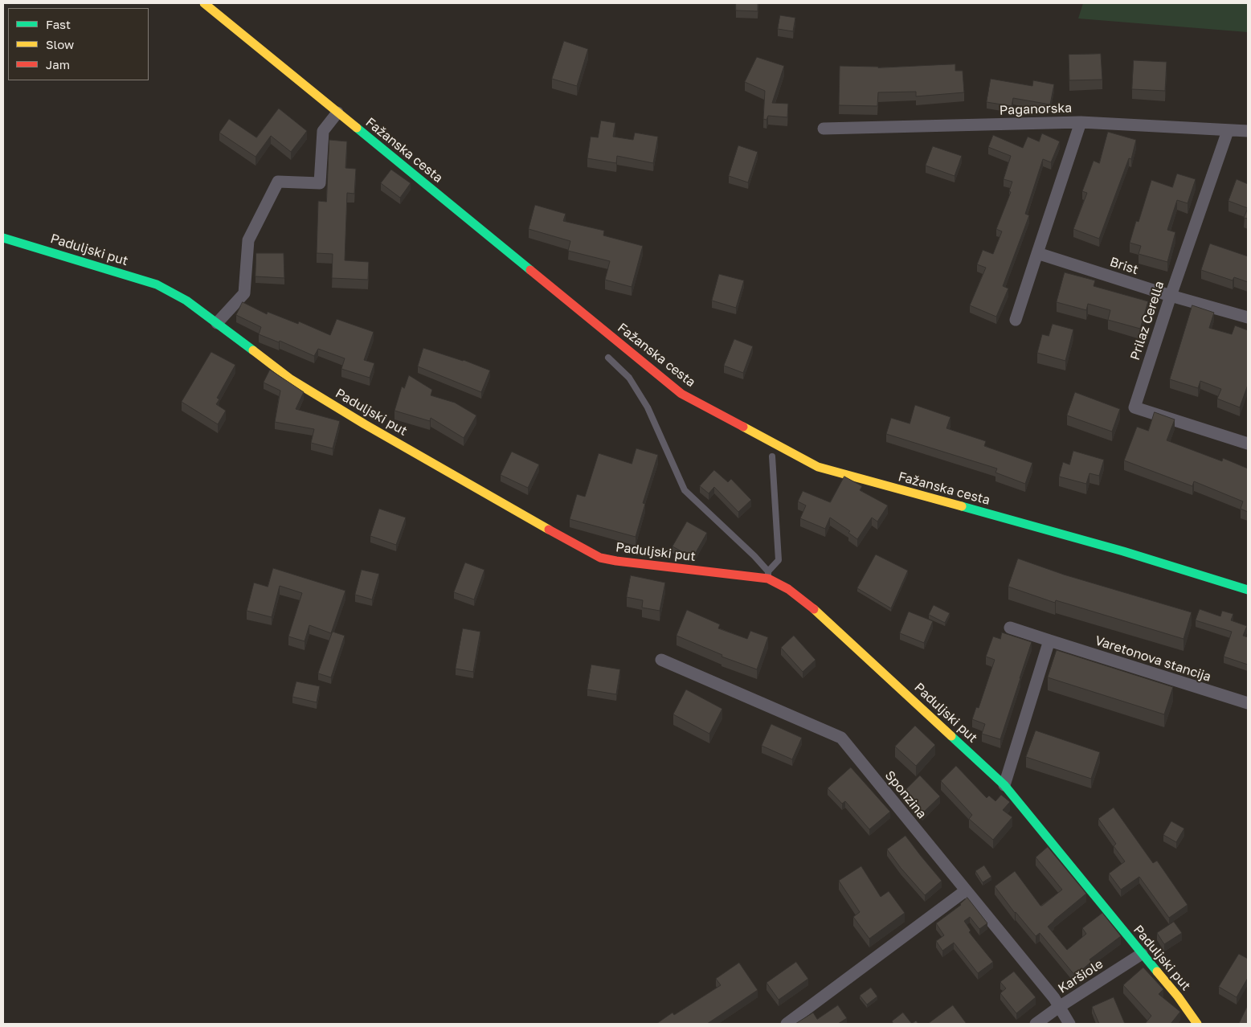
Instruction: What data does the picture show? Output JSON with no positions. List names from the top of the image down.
{
  "streets": {
    "street": [
      "Paganorska",
      "Fažanska cesta",
      "Paduljski put",
      "Brist",
      "Prilaz Cerella",
      "Varetonova stancija",
      "Sponzina",
      "Karšiole"
    ]
  },
  "crossings": [
    ["Paganorska", "Prilaz Cerella"],
    ["Paduljski put", "Karšiole"],
    ["Brist", "Prilaz Cerella"],
    ["Sponzina", "Karšiole"]
  ],
  "legend": ["Fast", "Slow", "Jam"]
}
